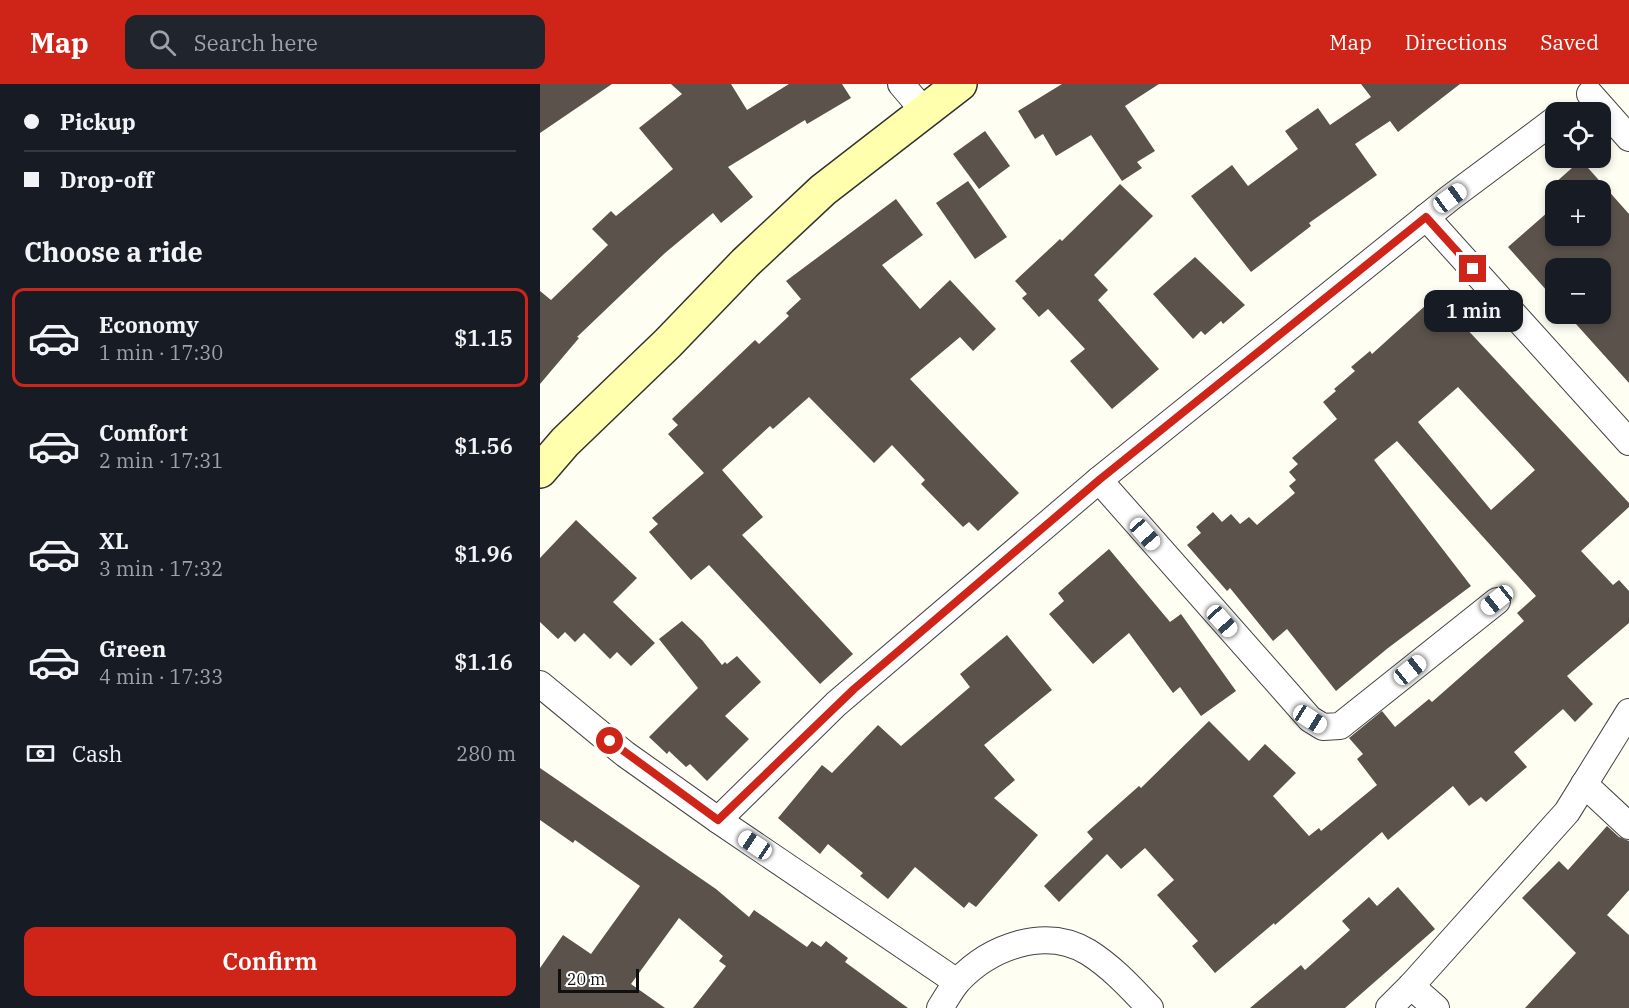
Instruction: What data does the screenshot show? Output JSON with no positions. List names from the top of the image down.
{
  "scale_bar": "20 m",
  "page": {
    "header": "Map",
    "search": "Search here",
    "nav": ["Map", "Directions", "Saved"],
    "banner": ["Pickup", "Drop-off"],
    "map_buttons": ["+", "−"],
    "heading": "Choose a ride",
    "list": [
      {
        "name": "Economy",
        "note": "1 min · 17:30",
        "value": "$1.15"
      },
      {
        "name": "Comfort",
        "note": "2 min · 17:31",
        "value": "$1.56"
      },
      {
        "name": "XL",
        "note": "3 min · 17:32",
        "value": "$1.96"
      },
      {
        "name": "Green",
        "note": "4 min · 17:33",
        "value": "$1.16"
      }
    ],
    "bubble": "1 min",
    "pay": ["Cash", "280 m"],
    "buttons": "Confirm",
    "scale": "20 m"
  }
}
